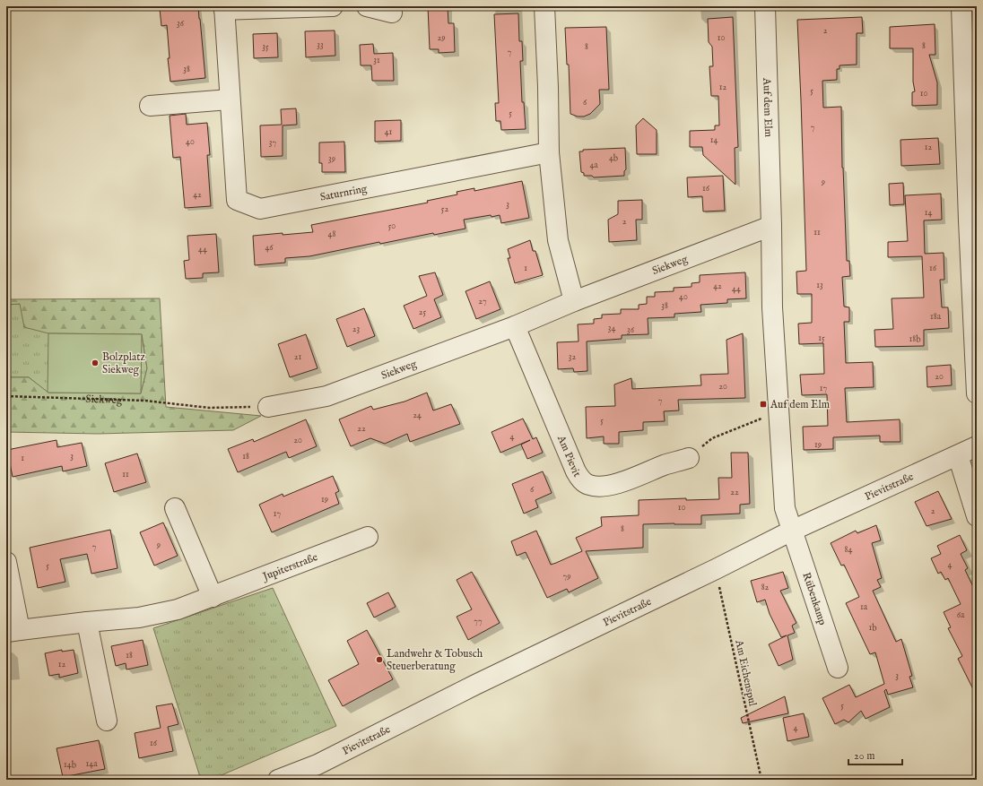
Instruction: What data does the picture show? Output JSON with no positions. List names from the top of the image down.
{
  "streets": {
    "street": [
      "Auf dem Elm",
      "Saturnring",
      "Siekweg",
      "Am Pievit",
      "Pievitstraße",
      "Jupiterstraße",
      "Rübenkamp"
    ],
    "path": ["Am Eichenspul"]
  },
  "crossings": [
    ["Auf dem Elm", "Siekweg"],
    ["Auf dem Elm", "Pievitstraße"],
    ["Auf dem Elm", "Rübenkamp"],
    ["Siekweg", "Am Pievit"],
    ["Pievitstraße", "Rübenkamp"],
    ["Pievitstraße", "Am Eichenspul"]
  ],
  "places": {
    "other": ["Bolzplatz Siekweg", "Landwehr & Tobusch Steuerberatung"],
    "transit": ["Auf dem Elm"]
  },
  "house_numbers": [
    "36",
    "2",
    "29",
    "10",
    "33",
    "8",
    "35",
    "8",
    "7",
    "31",
    "38",
    "12",
    "5",
    "10",
    "6",
    "5",
    "7",
    "41",
    "14",
    "40",
    "37",
    "12",
    "4b",
    "39",
    "4a",
    "9",
    "16",
    "42",
    "3",
    "52",
    "14",
    "2",
    "50",
    "11",
    "48",
    "46",
    "44",
    "1",
    "16",
    "13",
    "42",
    "44",
    "40",
    "27",
    "38",
    "25",
    "18a",
    "34",
    "23",
    "36",
    "15",
    "18b",
    "21",
    "32",
    "20",
    "20",
    "17",
    "7",
    "24",
    "5",
    "22",
    "4",
    "20",
    "19",
    "3",
    "18",
    "1",
    "11",
    "6",
    "22",
    "19",
    "10",
    "2",
    "17",
    "8",
    "9",
    "7",
    "84",
    "4",
    "5",
    "79",
    "82",
    "1a",
    "6a",
    "77",
    "1b",
    "18",
    "12",
    "3",
    "5",
    "4",
    "16",
    "14a",
    "14b"
  ],
  "scale_bar": "20 m"
}
